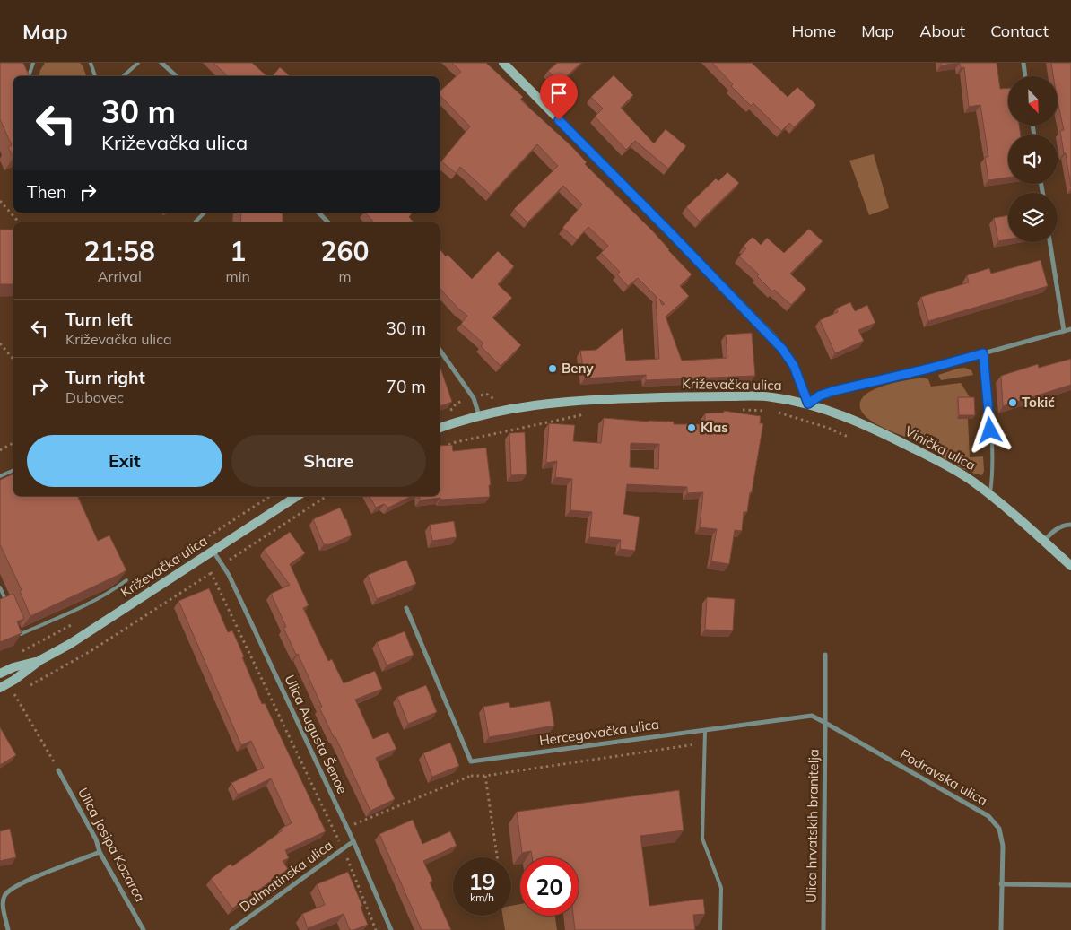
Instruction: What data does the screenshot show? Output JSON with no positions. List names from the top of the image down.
{
  "streets": {
    "main road": ["Križevačka ulica", "Vinička ulica"],
    "street": [
      "Hercegovačka ulica",
      "Ulica Augusta Šenoe",
      "Podravska ulica",
      "Ulica hrvatskih branitelja",
      "Ulica Josipa Kozarca",
      "Dalmatinska ulica"
    ]
  },
  "crossings": [
    ["Križevačka ulica", "Vinička ulica"],
    ["Križevačka ulica", "Ulica Augusta Šenoe"],
    ["Hercegovačka ulica", "Podravska ulica"],
    ["Hercegovačka ulica", "Ulica hrvatskih branitelja"],
    ["Ulica Augusta Šenoe", "Dalmatinska ulica"],
    ["Podravska ulica", "Ulica hrvatskih branitelja"]
  ],
  "places": ["Beny", "Tokić", "Klas"],
  "north": "bottom right",
  "page": {
    "header": "Map",
    "nav": [
      "Home",
      "Map",
      "About",
      "Contact"
    ],
    "turn": ["30 m", "Križevačka ulica"],
    "then": "Then",
    "eta": [
      "21:58",
      "Arrival",
      "1",
      "min",
      "260",
      "m"
    ],
    "list": [
      {
        "name": "Turn left",
        "note": "Križevačka ulica",
        "value": "30 m"
      },
      {
        "name": "Turn right",
        "note": "Dubovec",
        "value": "70 m"
      }
    ],
    "buttons": ["Exit", "Share"],
    "speed": "19 km/h",
    "limit": "20"
  }
}
